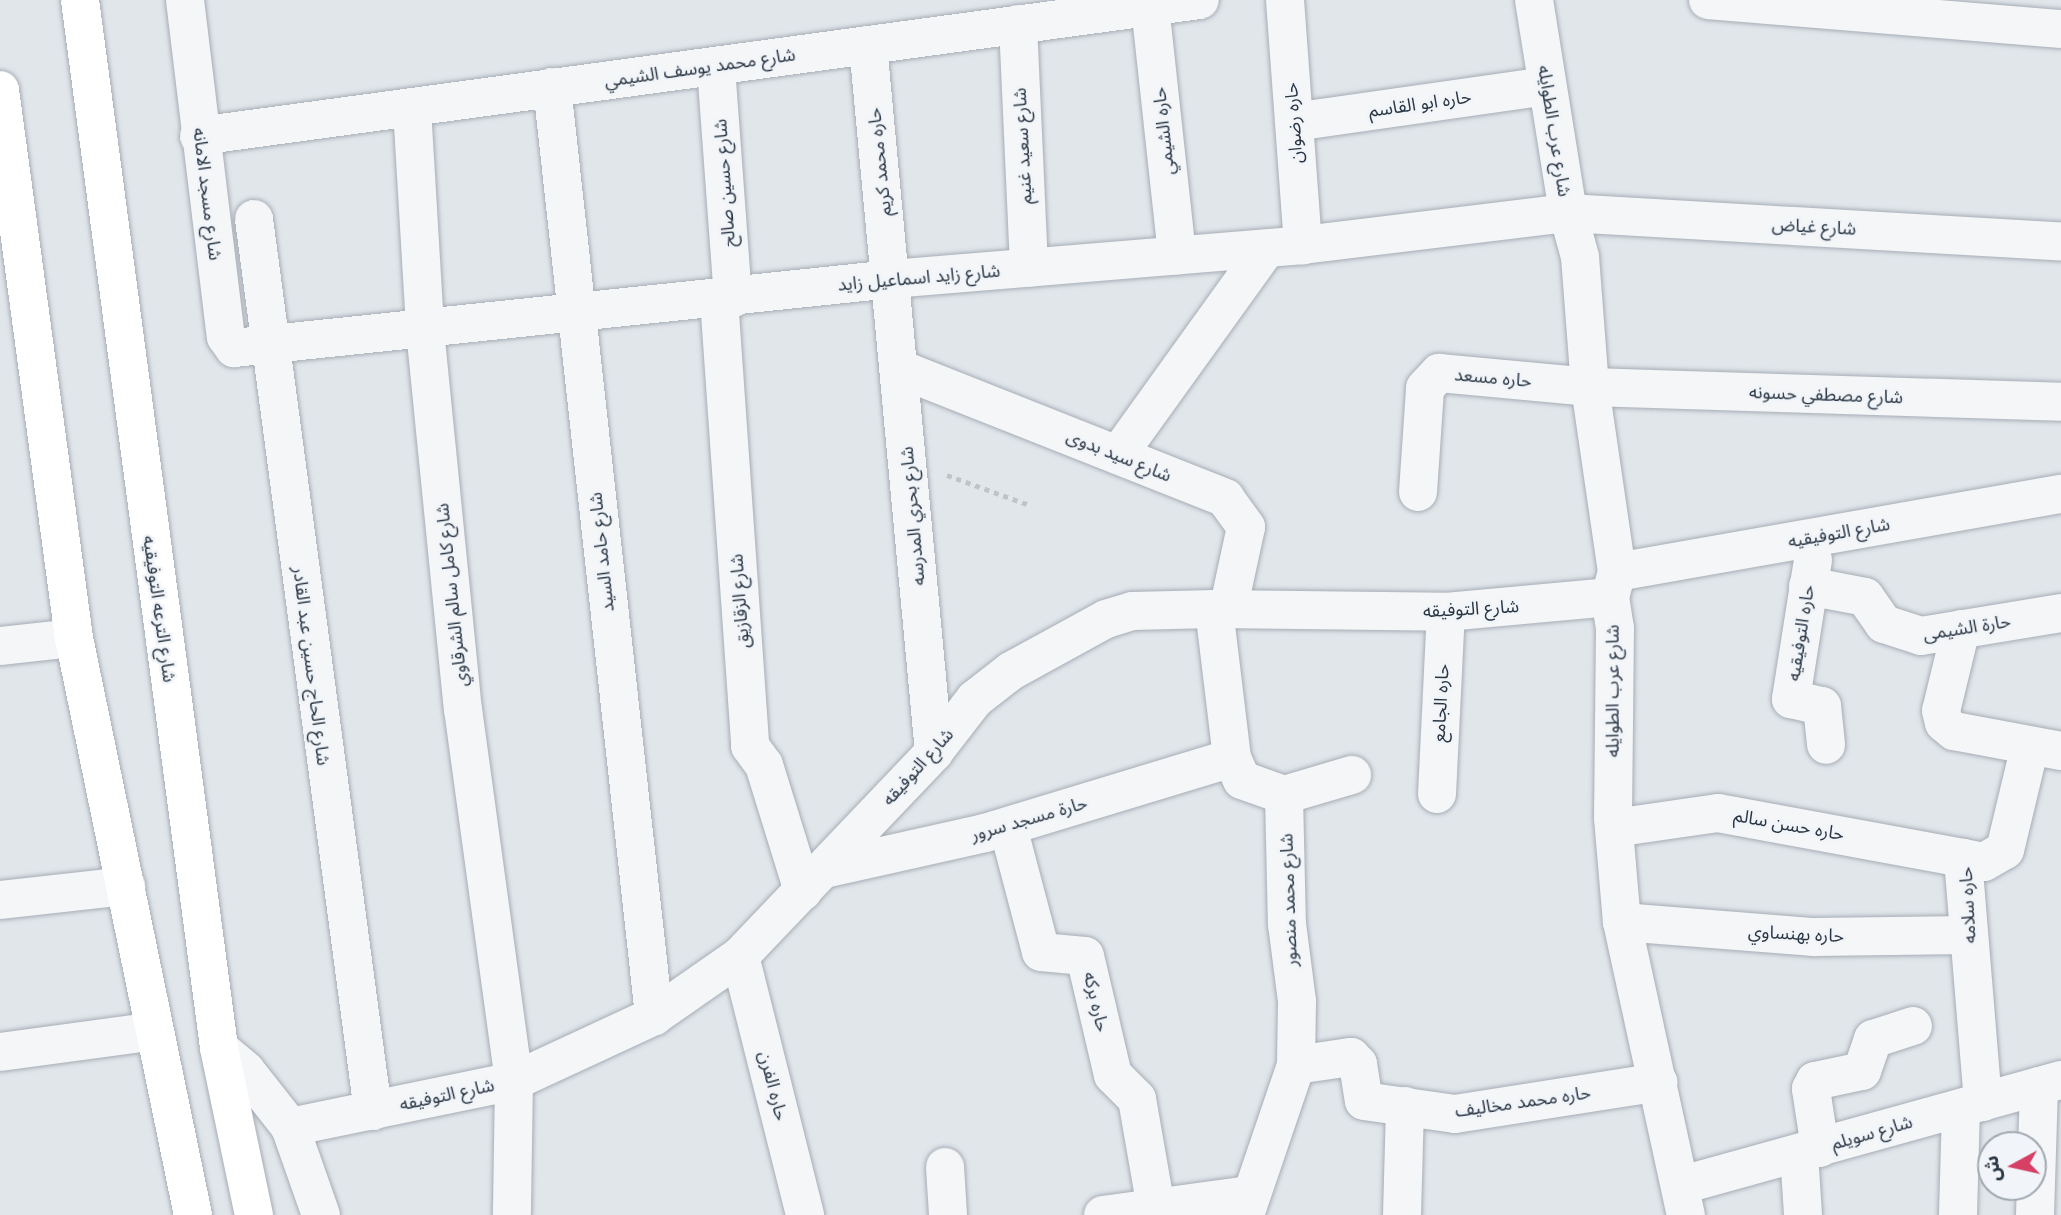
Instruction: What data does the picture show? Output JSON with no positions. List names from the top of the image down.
{
  "streets": {
    "main road": ["شارع الترعه التوفيقيه"],
    "street": [
      "شارع محمد يوسف الشيمي",
      "حاره ابو القاسم",
      "حاره رضوان",
      "حاره الشيمي",
      "شارع عرب الطوايله",
      "شارع سعيد غنيم",
      "حاره محمد كريم",
      "شارع حسين صالح",
      "شارع مسجد الامانه",
      "شارع غياض",
      "شارع زايد اسماعيل زايد",
      "حاره مسعد",
      "شارع مصطفي حسونه",
      "شارع سيد بدوى",
      "شارع بحري المدرسه",
      "شارع التوفيقيه",
      "شارع حامد السيد",
      "شارع كامل سالم الشرقاوي",
      "شارع الزقازيق",
      "شارع التوفيقه",
      "حارة الشيمى",
      "حاره التوفيقيه",
      "شارع الحاج حسين عبد القادر",
      "حاره الجامع",
      "حارة مسجد سرور",
      "حاره حسن سالم",
      "شارع محمد منصور",
      "حاره سلامه",
      "حاره بهنساوي",
      "حاره بركه",
      "حاره الفرن",
      "حاره محمد مخاليف",
      "شارع سويلم"
    ]
  },
  "crossings": [
    ["شارع محمد يوسف الشيمي", "حاره الشيمي"],
    ["شارع محمد يوسف الشيمي", "شارع سعيد غنيم"],
    ["شارع محمد يوسف الشيمي", "حاره محمد كريم"],
    ["شارع محمد يوسف الشيمي", "شارع حسين صالح"],
    ["شارع محمد يوسف الشيمي", "شارع مسجد الامانه"],
    ["شارع محمد يوسف الشيمي", "شارع حامد السيد"],
    ["شارع محمد يوسف الشيمي", "شارع كامل سالم الشرقاوي"],
    ["حاره ابو القاسم", "حاره رضوان"],
    ["حاره ابو القاسم", "شارع عرب الطوايله"],
    ["حاره رضوان", "شارع زايد اسماعيل زايد"],
    ["حاره الشيمي", "شارع زايد اسماعيل زايد"],
    ["شارع عرب الطوايله", "شارع غياض"],
    ["شارع عرب الطوايله", "شارع زايد اسماعيل زايد"],
    ["شارع عرب الطوايله", "حاره مسعد"],
    ["شارع عرب الطوايله", "شارع مصطفي حسونه"],
    ["شارع عرب الطوايله", "شارع التوفيقيه"],
    ["شارع عرب الطوايله", "شارع التوفيقه"],
    ["شارع عرب الطوايله", "حاره حسن سالم"],
    ["شارع عرب الطوايله", "حاره بهنساوي"],
    ["شارع عرب الطوايله", "حاره محمد مخاليف"],
    ["شارع عرب الطوايله", "شارع سويلم"],
    ["شارع سعيد غنيم", "شارع زايد اسماعيل زايد"],
    ["حاره محمد كريم", "شارع زايد اسماعيل زايد"],
    ["حاره محمد كريم", "شارع بحري المدرسه"],
    ["شارع حسين صالح", "شارع زايد اسماعيل زايد"],
    ["شارع حسين صالح", "شارع الزقازيق"],
    ["شارع مسجد الامانه", "شارع زايد اسماعيل زايد"],
    ["شارع مسجد الامانه", "شارع الحاج حسين عبد القادر"],
    ["شارع غياض", "شارع زايد اسماعيل زايد"],
    ["شارع زايد اسماعيل زايد", "شارع بحري المدرسه"],
    ["شارع زايد اسماعيل زايد", "شارع حامد السيد"],
    ["شارع زايد اسماعيل زايد", "شارع كامل سالم الشرقاوي"],
    ["شارع زايد اسماعيل زايد", "شارع الزقازيق"],
    ["شارع زايد اسماعيل زايد", "شارع الحاج حسين عبد القادر"],
    ["حاره مسعد", "شارع مصطفي حسونه"],
    ["شارع سيد بدوى", "شارع بحري المدرسه"],
    ["شارع سيد بدوى", "شارع التوفيقه"],
    ["شارع بحري المدرسه", "شارع التوفيقه"],
    ["شارع التوفيقيه", "شارع التوفيقه"],
    ["شارع التوفيقيه", "حاره التوفيقيه"],
    ["شارع حامد السيد", "شارع التوفيقه"],
    ["شارع كامل سالم الشرقاوي", "شارع التوفيقه"],
    ["شارع الزقازيق", "شارع التوفيقه"],
    ["شارع الزقازيق", "حارة مسجد سرور"],
    ["شارع التوفيقه", "شارع الحاج حسين عبد القادر"],
    ["شارع التوفيقه", "حاره الجامع"],
    ["شارع التوفيقه", "حارة مسجد سرور"],
    ["شارع التوفيقه", "حاره الفرن"],
    ["حارة الشيمى", "حاره التوفيقيه"],
    ["حارة مسجد سرور", "حاره بركه"],
    ["حاره حسن سالم", "حاره سلامه"],
    ["شارع محمد منصور", "حاره محمد مخاليف"],
    ["حاره سلامه", "حاره بهنساوي"],
    ["حاره سلامه", "شارع سويلم"]
  ],
  "north": "left"
}
